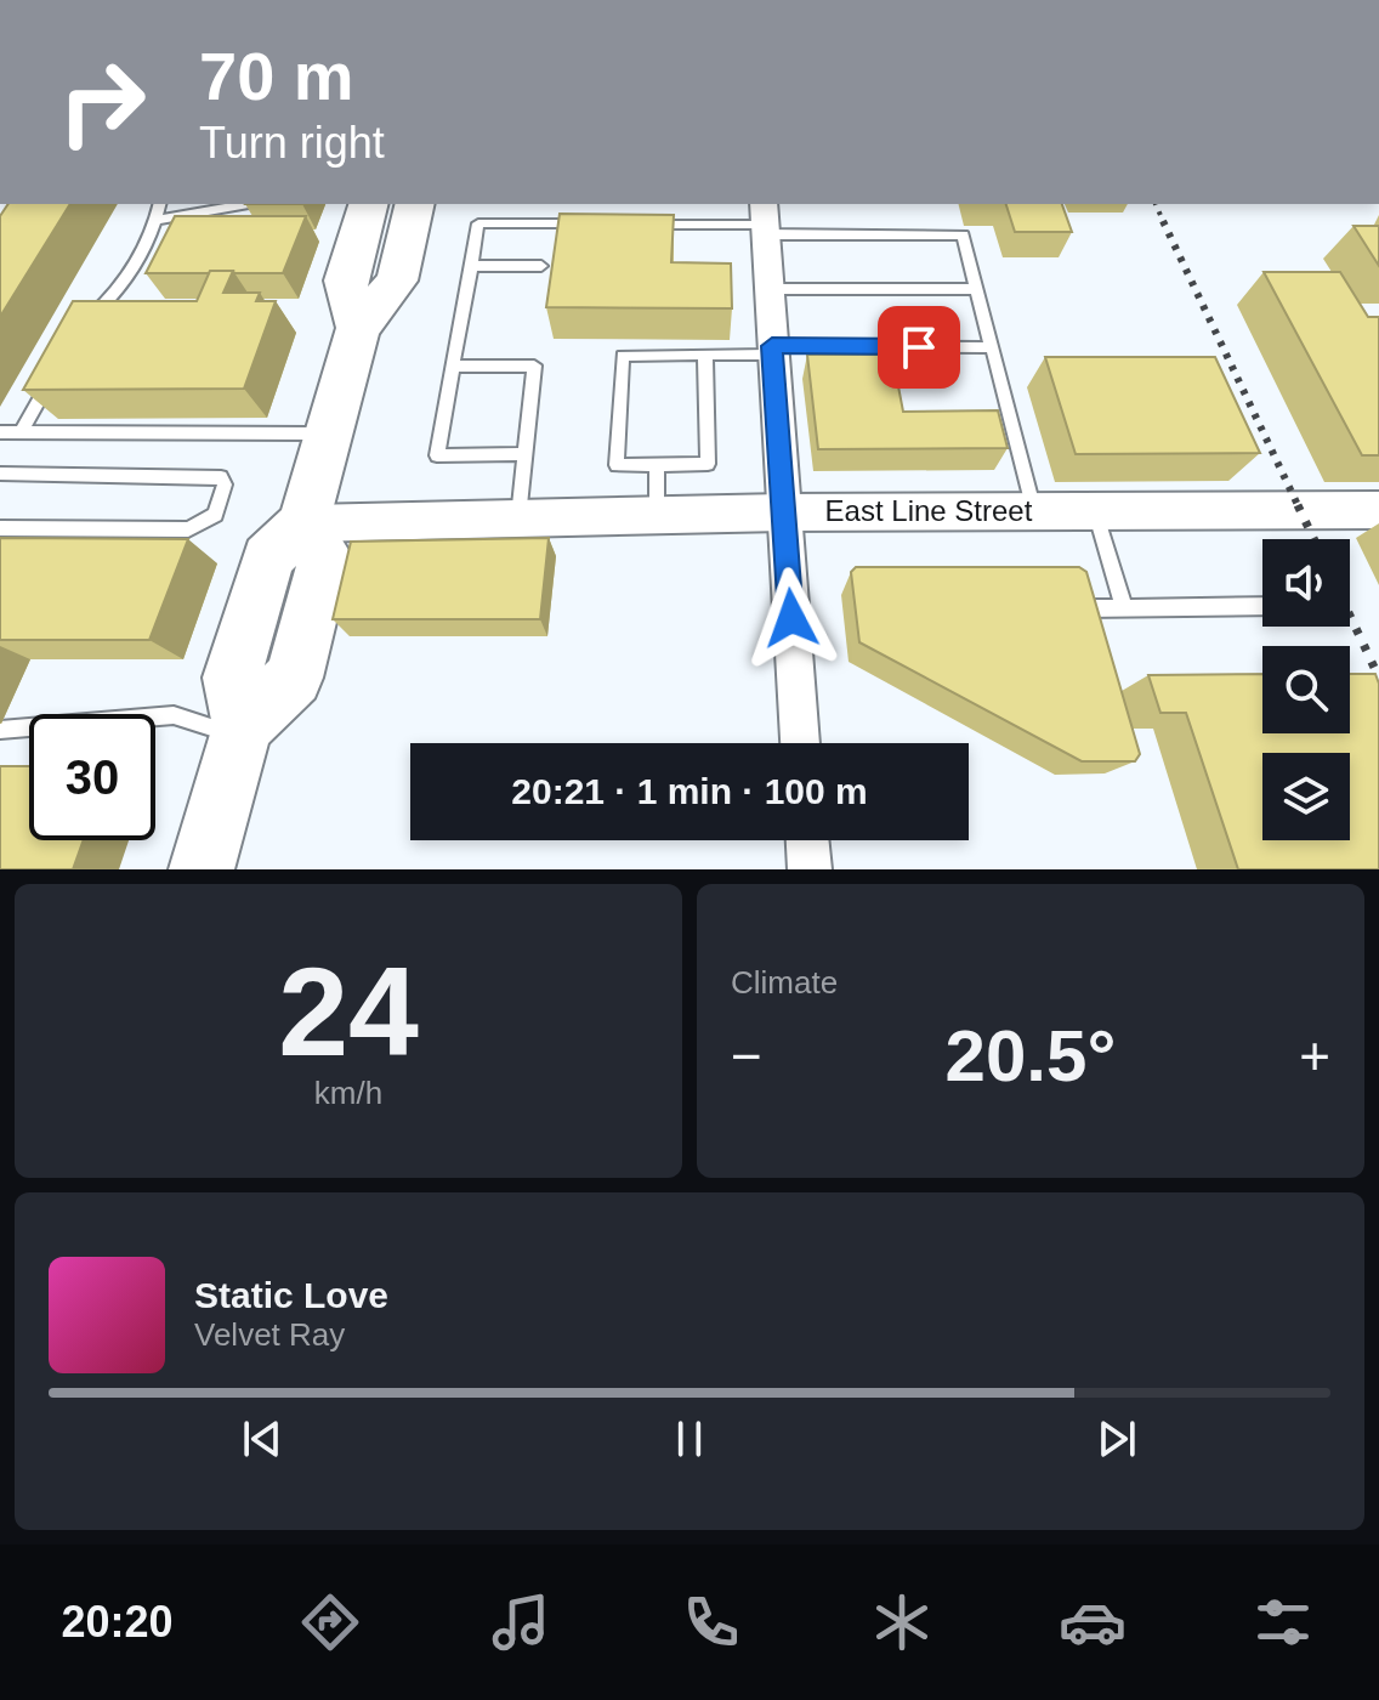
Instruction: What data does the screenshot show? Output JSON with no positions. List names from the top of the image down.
{
  "streets": {
    "street": ["East Line Street"]
  },
  "page": {
    "turn": ["70 m", "Turn right"],
    "limit": "30",
    "trip": "20:21 · 1 min · 100 m",
    "tile": [
      ["24", "km/h"],
      "Climate"
    ],
    "heat": ["−", "20.5°", "+"],
    "song": ["Static Love", "Velvet Ray"],
    "tabs": "20:20"
  }
}
